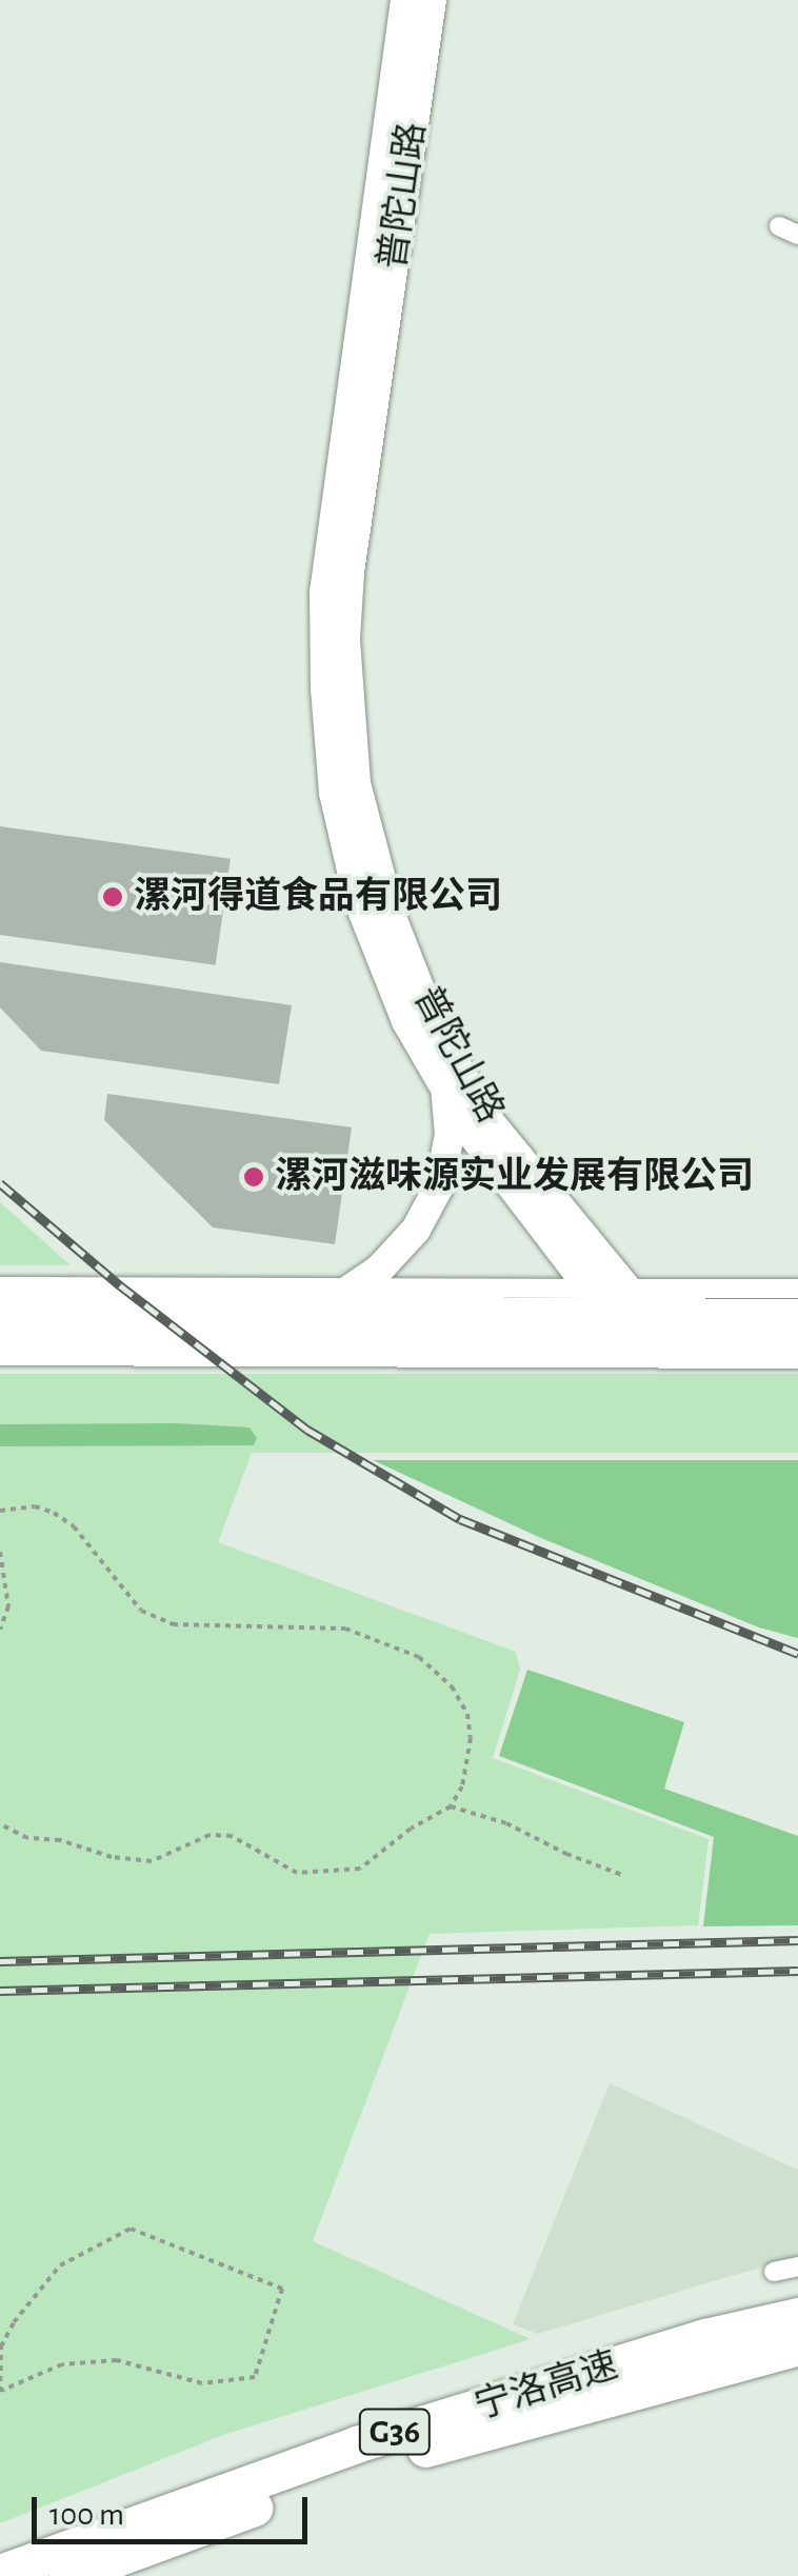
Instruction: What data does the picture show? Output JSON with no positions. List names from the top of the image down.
{
  "streets": {
    "highway": ["宁洛高速", "G36"],
    "main road": ["普陀山路"]
  },
  "places": ["漯河得道食品有限公司", "漯河滋味源实业发展有限公司"],
  "scale_bar": "100 m"
}
